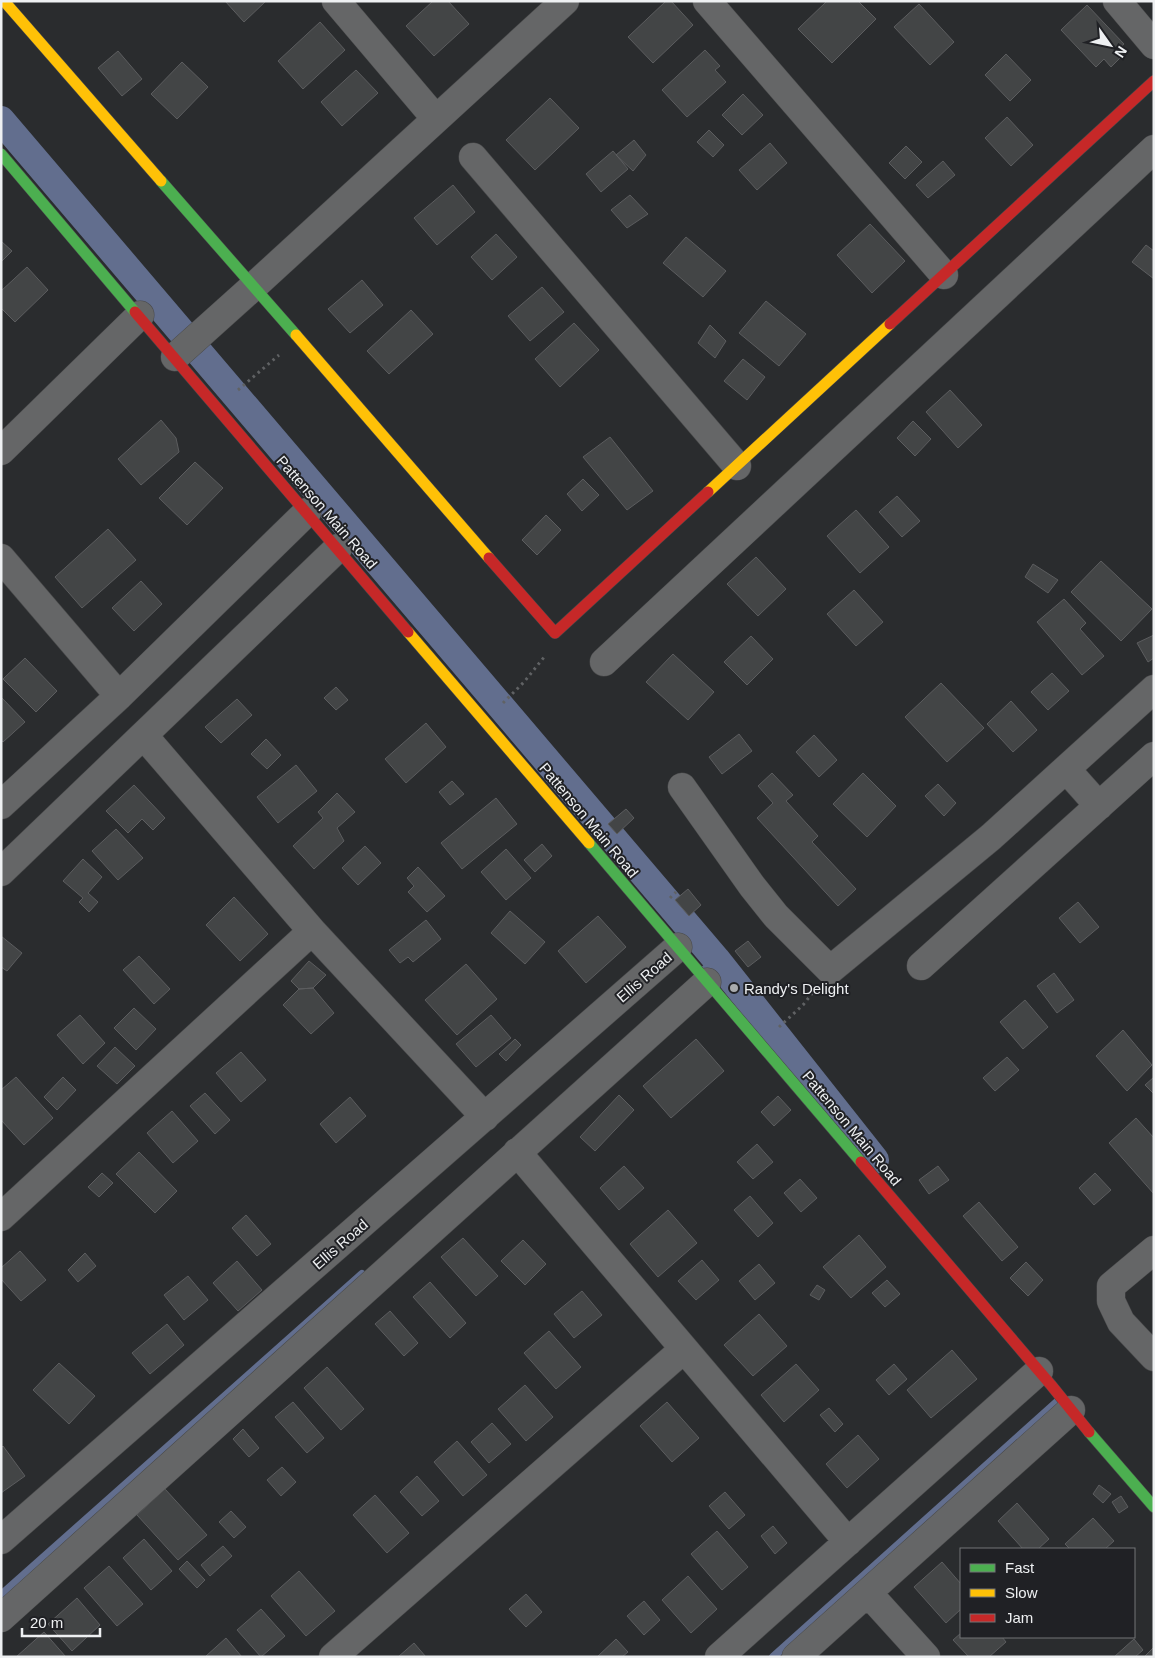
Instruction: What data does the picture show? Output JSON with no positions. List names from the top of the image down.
{
  "streets": {
    "street": ["Pattenson Main Road", "Ellis Road"]
  },
  "crossings": [
    ["Pattenson Main Road", "Ellis Road"]
  ],
  "places": ["Randy's Delight"],
  "legend": ["Fast", "Slow", "Jam"],
  "scale_bar": "20 m",
  "north": "bottom right"
}
